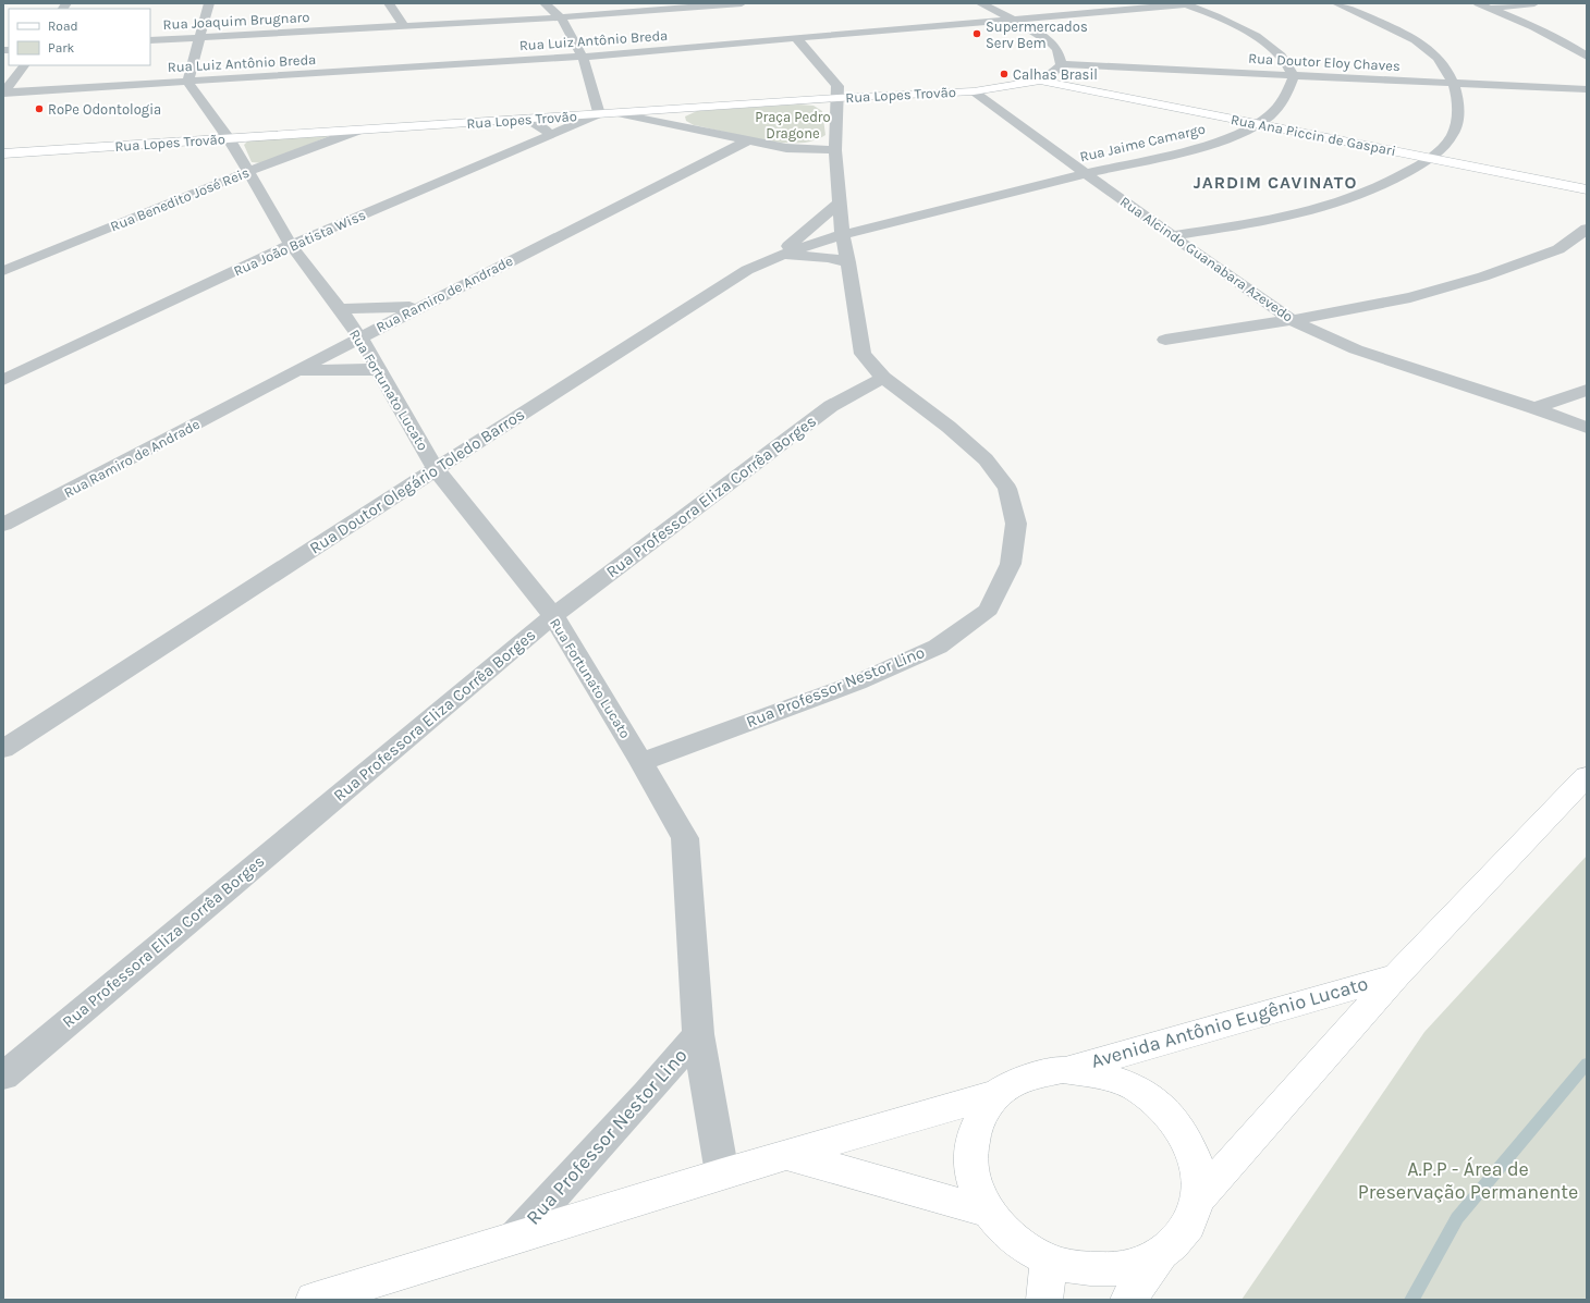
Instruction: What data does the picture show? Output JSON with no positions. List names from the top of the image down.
{
  "streets": {
    "main road": [
      "Rua Lopes Trovão",
      "Rua Ana Piccin de Gaspari",
      "Rua Professor Nestor Lino",
      "Avenida Antônio Eugênio Lucato"
    ],
    "street": [
      "Rua Joaquim Brugnaro",
      "Rua Luiz Antônio Breda",
      "Rua Doutor Eloy Chaves",
      "Rua Jaime Camargo",
      "Rua Benedito José Reis",
      "Rua João Batista Wiss",
      "Rua Alcindo Guanabara Azevedo",
      "Rua Ramiro de Andrade",
      "Rua Fortunato Lucato",
      "Rua Doutor Olegário Toledo Barros",
      "Rua Professora Eliza Corrêa Borges"
    ]
  },
  "crossings": [
    ["Rua Luiz Antônio Breda", "Rua Fortunato Lucato"],
    ["Rua Luiz Antônio Breda", "Rua Professor Nestor Lino"],
    ["Rua Doutor Eloy Chaves", "Rua Jaime Camargo"],
    ["Rua Lopes Trovão", "Rua Ana Piccin de Gaspari"],
    ["Rua Lopes Trovão", "Rua Benedito José Reis"],
    ["Rua Lopes Trovão", "Rua João Batista Wiss"],
    ["Rua Lopes Trovão", "Rua Alcindo Guanabara Azevedo"],
    ["Rua Lopes Trovão", "Rua Fortunato Lucato"],
    ["Rua Lopes Trovão", "Rua Professor Nestor Lino"],
    ["Rua Ana Piccin de Gaspari", "Rua Jaime Camargo"],
    ["Rua Jaime Camargo", "Rua Alcindo Guanabara Azevedo"],
    ["Rua Jaime Camargo", "Rua Doutor Olegário Toledo Barros"],
    ["Rua Jaime Camargo", "Rua Professor Nestor Lino"],
    ["Rua Benedito José Reis", "Rua Fortunato Lucato"],
    ["Rua João Batista Wiss", "Rua Fortunato Lucato"],
    ["Rua Ramiro de Andrade", "Rua Fortunato Lucato"],
    ["Rua Fortunato Lucato", "Rua Doutor Olegário Toledo Barros"],
    ["Rua Fortunato Lucato", "Rua Professora Eliza Corrêa Borges"],
    ["Rua Fortunato Lucato", "Rua Professor Nestor Lino"],
    ["Rua Doutor Olegário Toledo Barros", "Rua Professor Nestor Lino"],
    ["Rua Professora Eliza Corrêa Borges", "Rua Professor Nestor Lino"]
  ],
  "districts": ["JARDIM CAVINATO"],
  "parks": ["Praça Pedro Dragone", "A.P.P - Área de Preservação Permanente"],
  "places": ["Supermercados Serv Bem", "Calhas Brasil", "RoPe Odontologia"],
  "legend": ["Road", "Park"]
}
